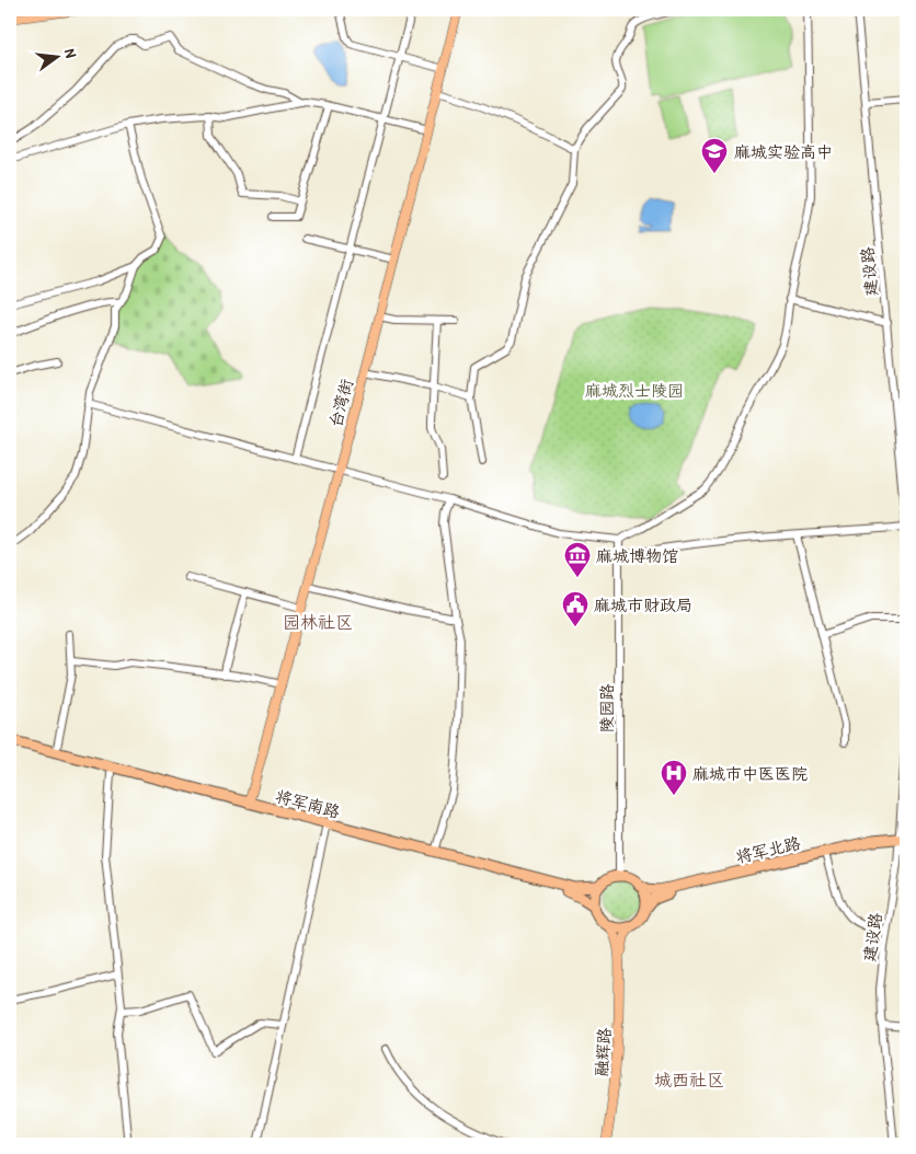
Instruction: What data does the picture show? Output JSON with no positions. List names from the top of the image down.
{
  "streets": {
    "highway": ["将军南路", "将军北路"],
    "main road": ["台湾街", "融辉路"],
    "street": ["建设路", "陵园路"]
  },
  "crossings": [
    ["建设路", "将军北路"],
    ["台湾街", "将军南路"],
    ["陵园路", "将军南路"],
    ["陵园路", "将军北路"],
    ["将军南路", "将军北路"]
  ],
  "districts": ["园林社区", "城西社区"],
  "parks": ["麻城烈士陵园"],
  "places": {
    "school or university": ["麻城实验高中"],
    "museum": ["麻城博物馆"],
    "public building": ["麻城市财政局"],
    "hospital": ["麻城市中医医院"]
  },
  "north": "right"
}
